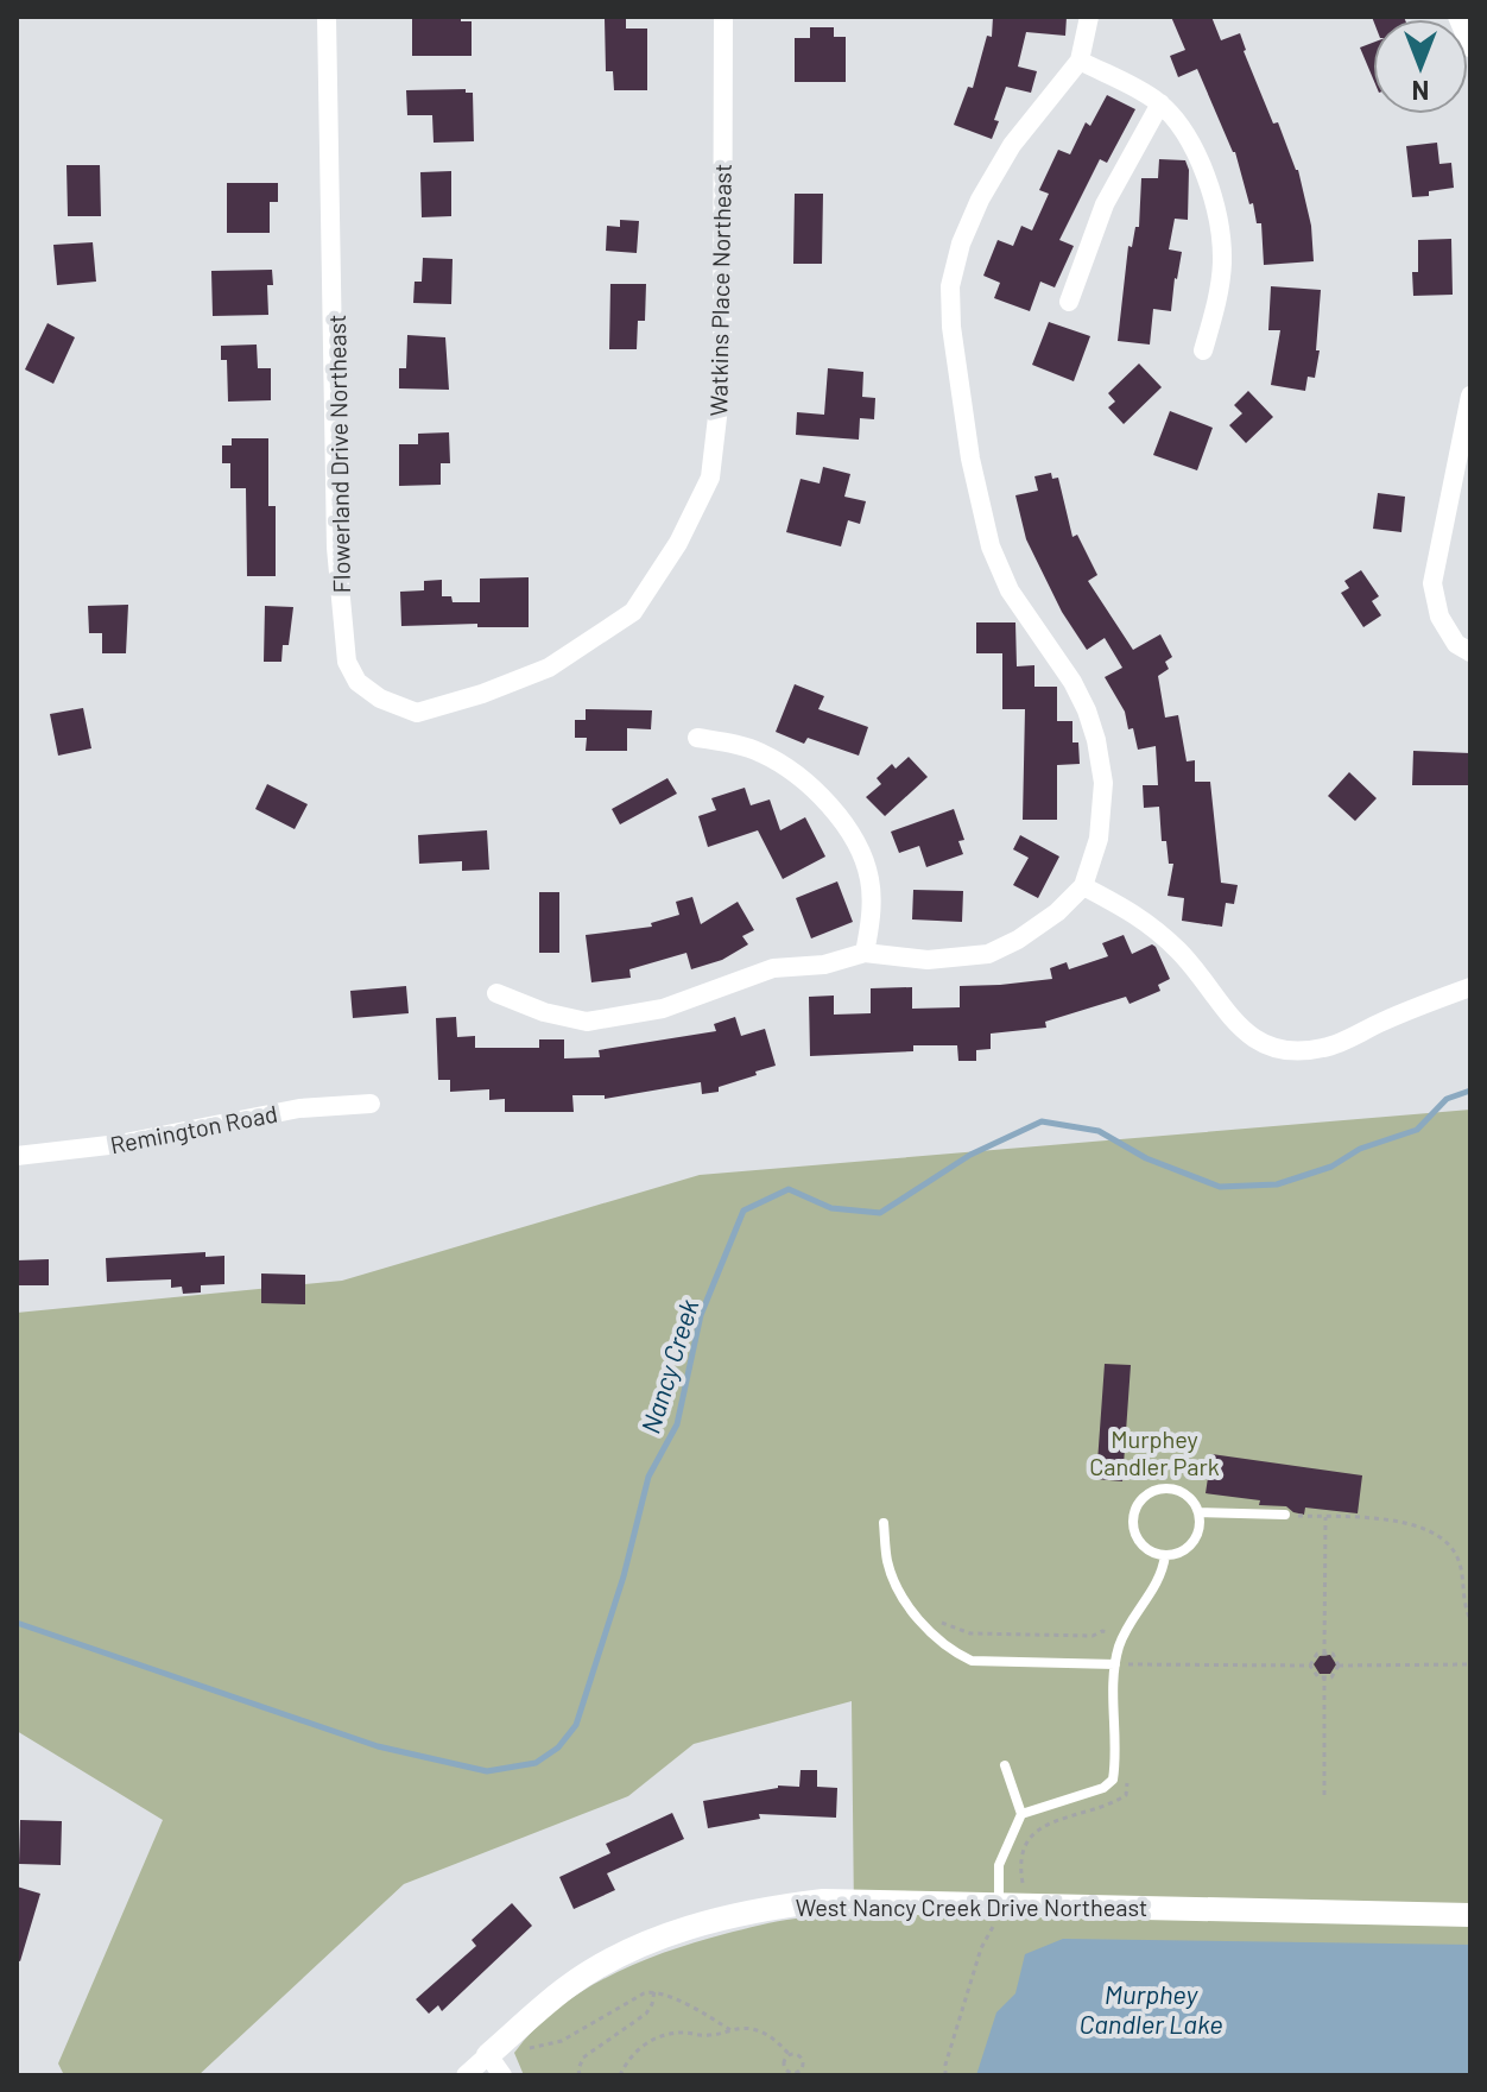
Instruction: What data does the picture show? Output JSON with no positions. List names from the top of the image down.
{
  "streets": {
    "street": [
      "Watkins Place Northeast",
      "Flowerland Drive Northeast",
      "Remington Road",
      "West Nancy Creek Drive Northeast"
    ]
  },
  "crossings": [
    ["Watkins Place Northeast", "Flowerland Drive Northeast"]
  ],
  "water": ["Nancy Creek", "Murphey Candler Lake"],
  "parks": ["Murphey Candler Park"],
  "north": "bottom"
}
